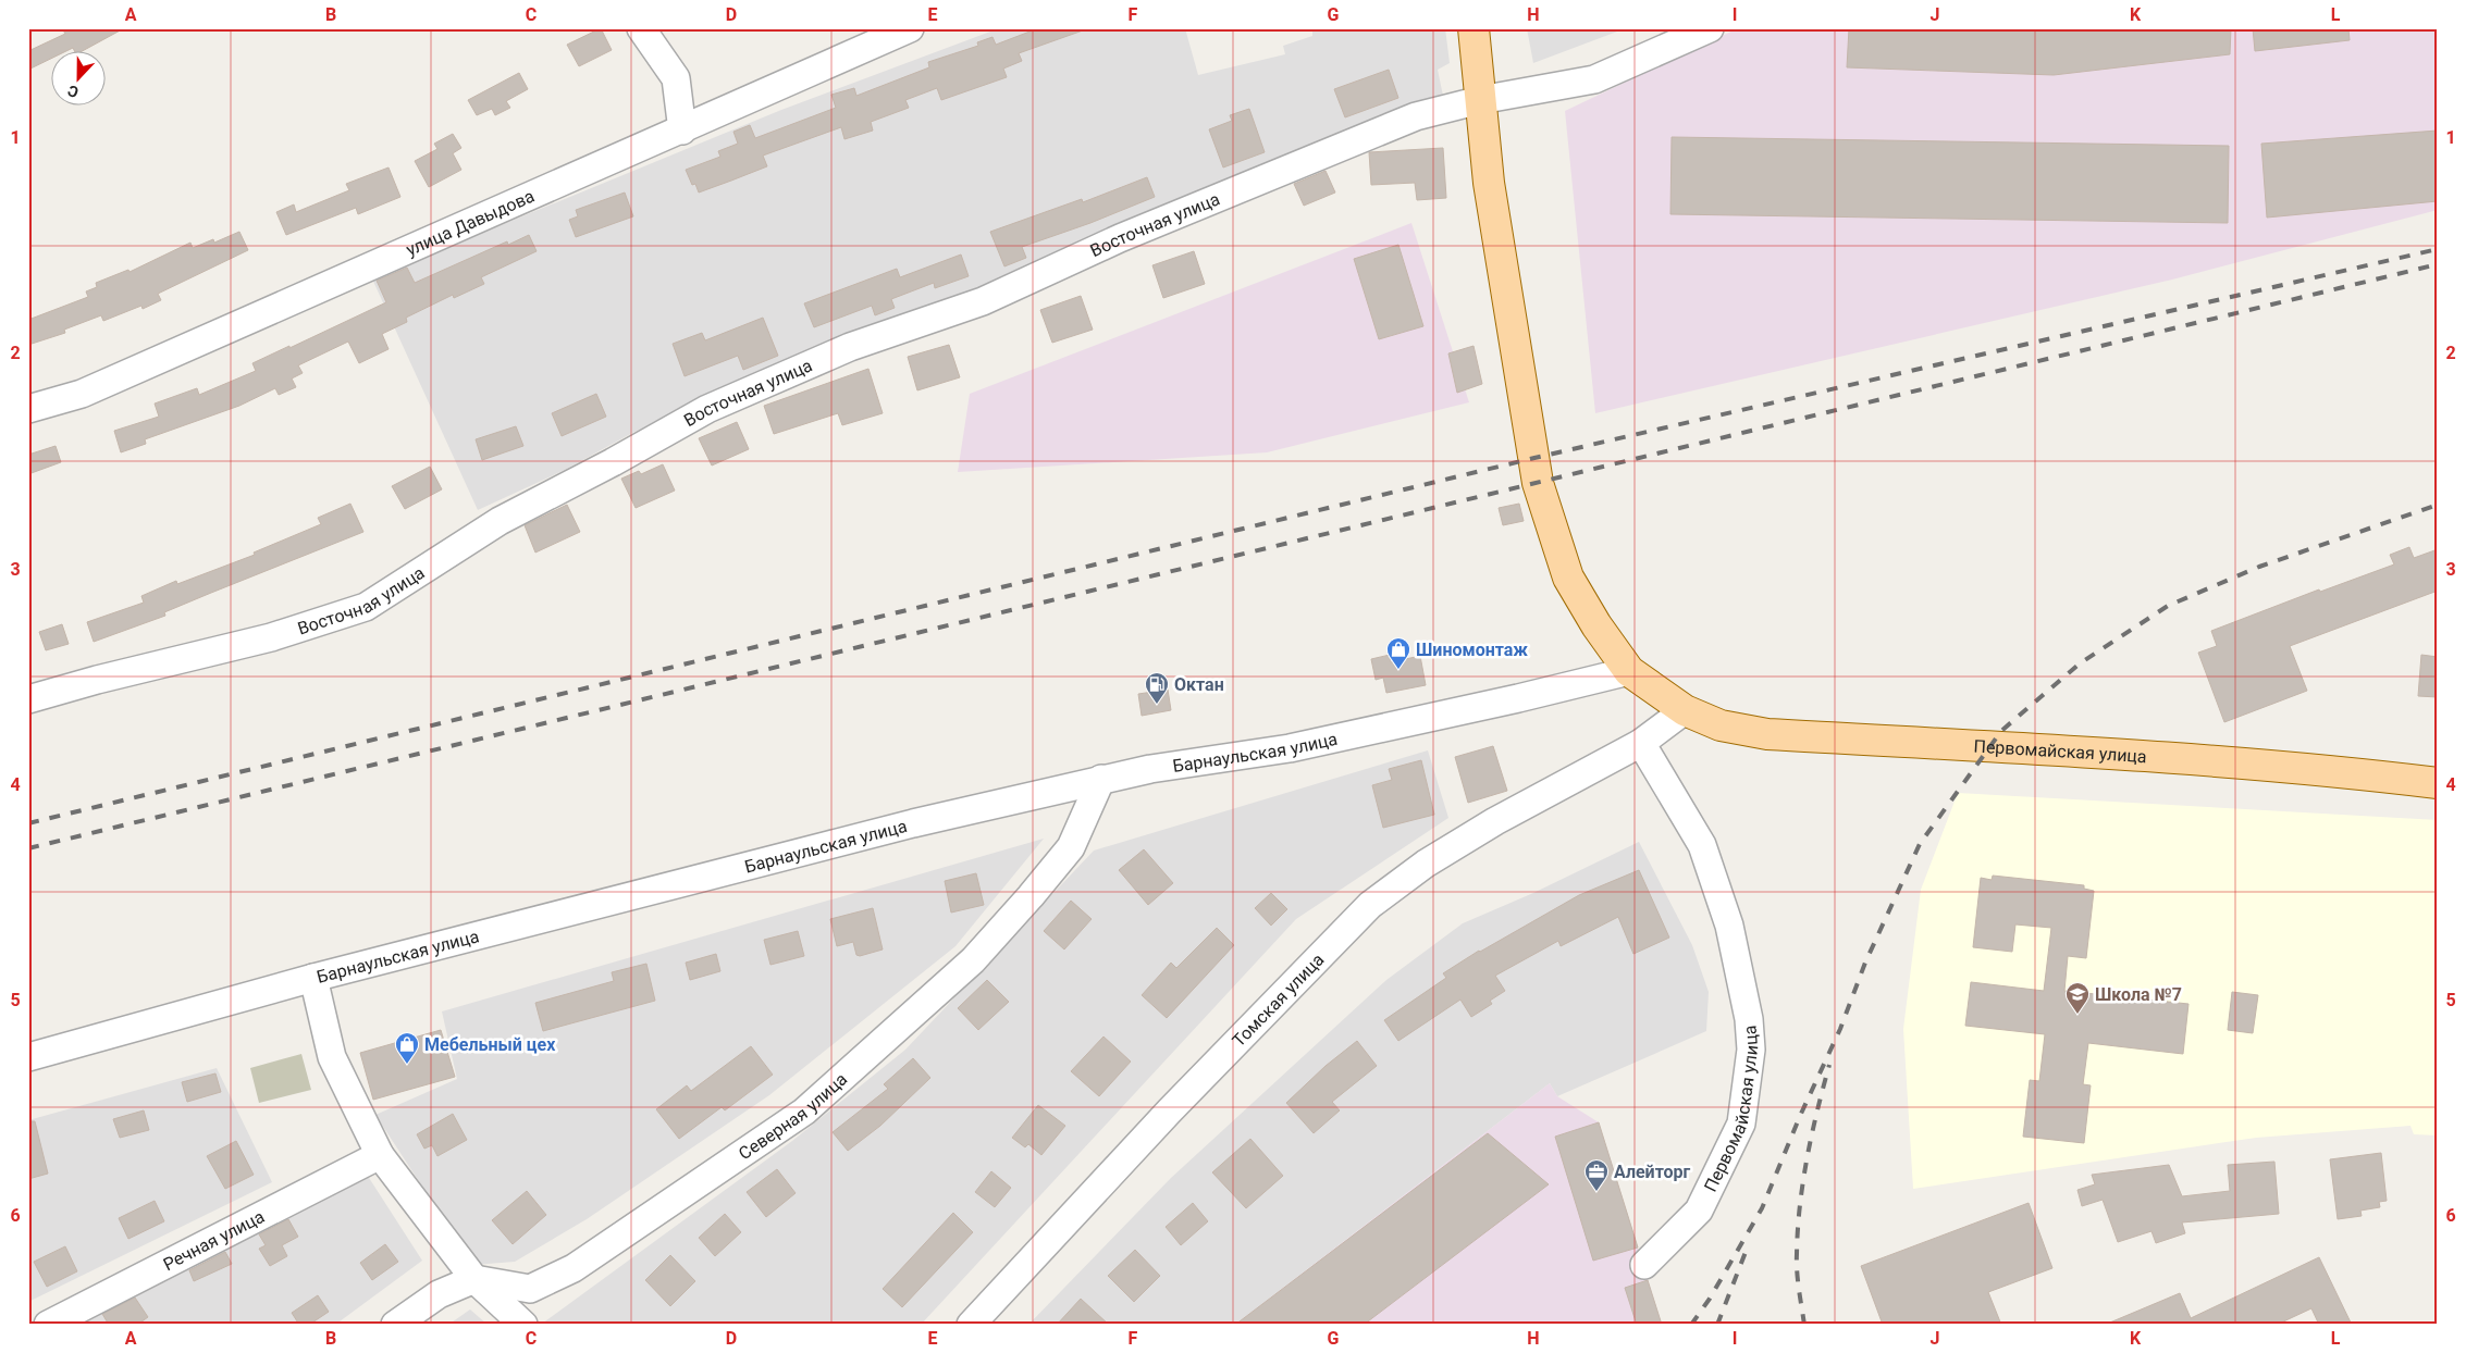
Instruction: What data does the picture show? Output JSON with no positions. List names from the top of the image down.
{
  "streets": {
    "main road": ["Первомайская улица"],
    "street": [
      "улица Давыдова",
      "Восточная улица",
      "Барнаульская улица",
      "Томская улица",
      "Северная улица",
      "Речная улица"
    ]
  },
  "crossings": [
    ["Восточная улица", "Первомайская улица"],
    ["Барнаульская улица", "Первомайская улица"],
    ["Барнаульская улица", "Северная улица"],
    ["Первомайская улица", "Томская улица"]
  ],
  "places": {
    "shop": ["Шиномонтаж", "Мебельный цех"],
    "fuel station": ["Октан"],
    "school or university": ["Школа №7"],
    "office": ["Алейторг"]
  },
  "north": "bottom",
  "grid": {
    "columns": [
      "A",
      "B",
      "C",
      "D",
      "E",
      "F",
      "G",
      "H",
      "I",
      "J",
      "K",
      "L"
    ],
    "rows": [
      "1",
      "2",
      "3",
      "4",
      "5",
      "6"
    ]
  }
}
